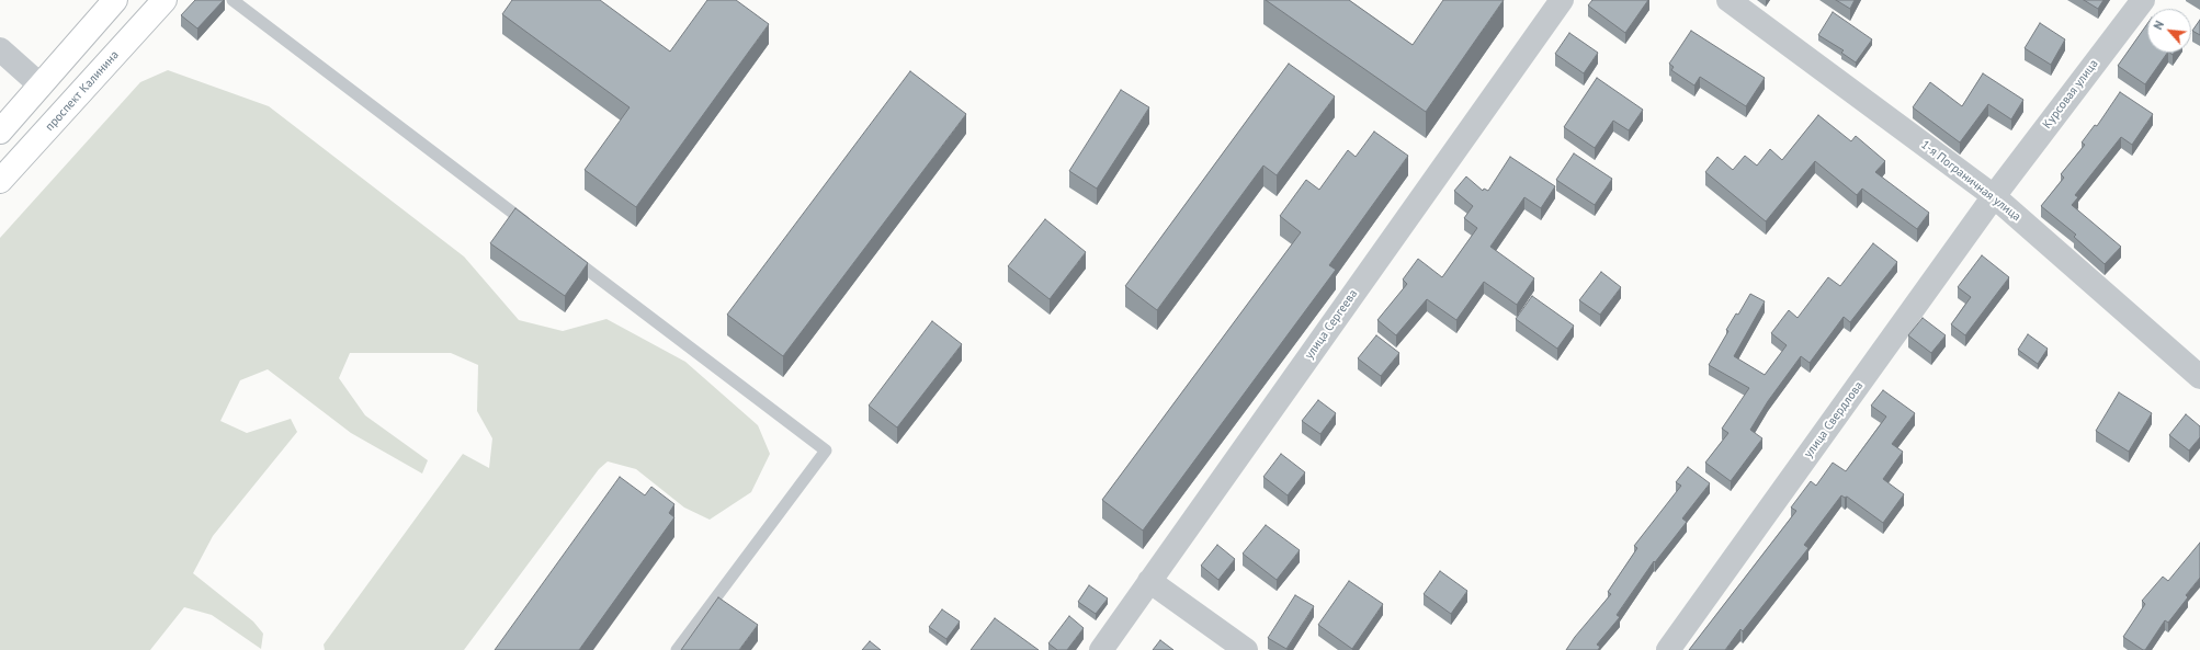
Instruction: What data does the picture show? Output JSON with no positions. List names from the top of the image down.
{
  "streets": {
    "main road": ["проспект Калинина"],
    "street": [
      "Курсовая улица",
      "1-я Пограничная улица",
      "улица Сергеева",
      "улица Свердлова"
    ]
  },
  "crossings": [
    ["Курсовая улица", "1-я Пограничная улица"],
    ["Курсовая улица", "улица Свердлова"],
    ["1-я Пограничная улица", "улица Свердлова"]
  ],
  "north": "top left"
}
